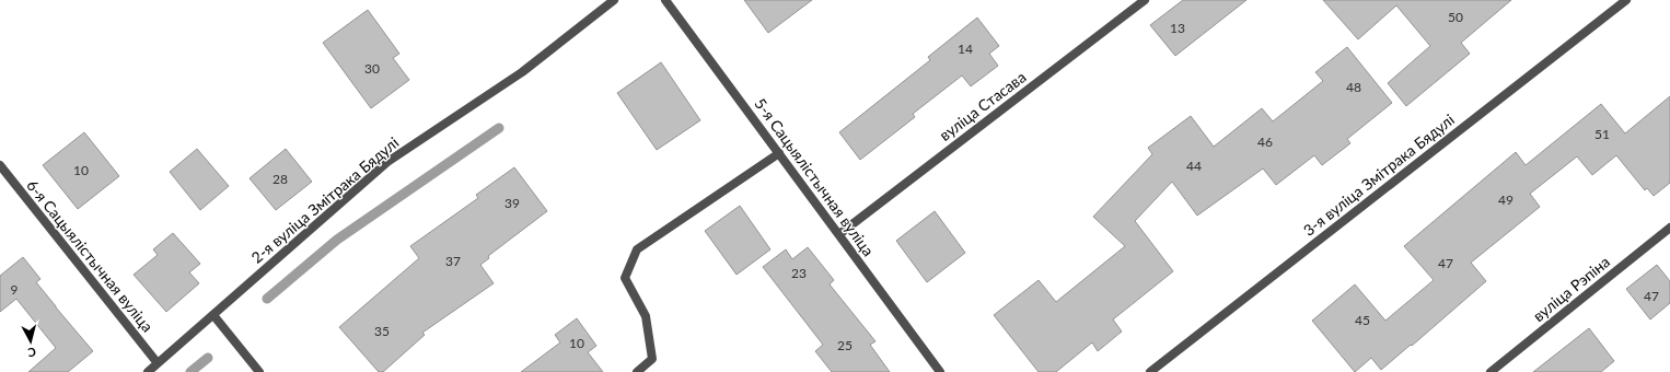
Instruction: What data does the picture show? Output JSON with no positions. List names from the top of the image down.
{
  "streets": {
    "street": [
      "вуліца Стасава",
      "3-я вуліца Змітрака Бядулі",
      "5-я Сацыялістычная вуліца",
      "2-я вуліца Змітрака Бядулі",
      "6-я Сацыялістычная вуліца",
      "вуліца Рэпіна"
    ]
  },
  "crossings": [
    ["вуліца Стасава", "5-я Сацыялістычная вуліца"],
    ["2-я вуліца Змітрака Бядулі", "6-я Сацыялістычная вуліца"]
  ],
  "house_numbers": [
    "50",
    "13",
    "14",
    "30",
    "48",
    "51",
    "46",
    "44",
    "10",
    "28",
    "49",
    "39",
    "37",
    "47",
    "23",
    "9",
    "47",
    "45",
    "35",
    "10",
    "25"
  ],
  "north": "bottom"
}
